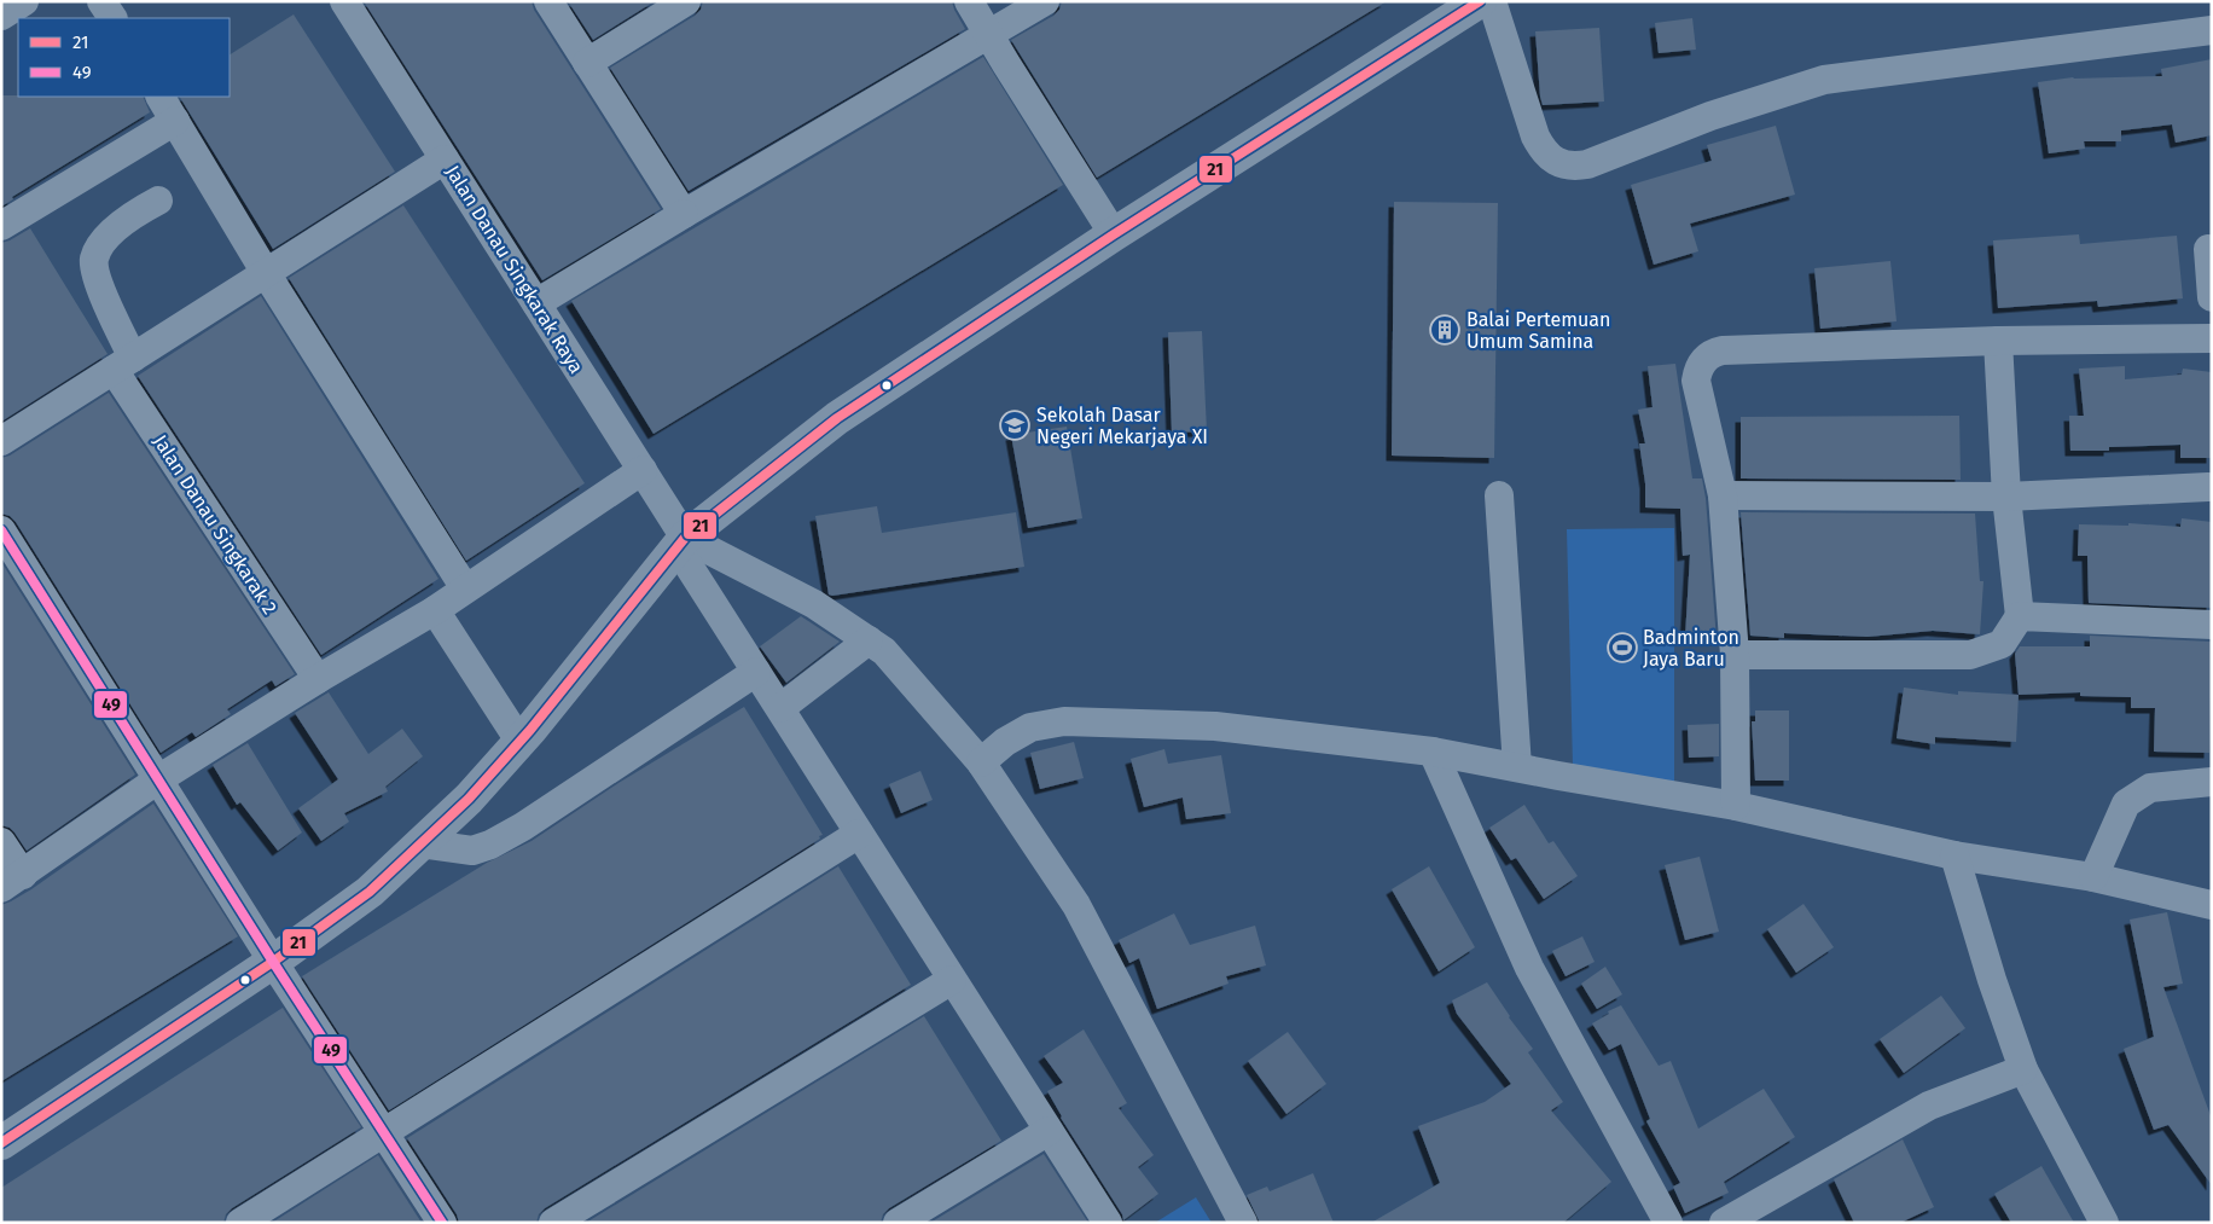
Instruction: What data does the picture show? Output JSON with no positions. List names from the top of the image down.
{
  "streets": {
    "street": ["Jalan Danau Singkarak Raya", "Jalan Danau Singkarak 2"]
  },
  "places": {
    "building": ["Balai Pertemuan Umum Samina"],
    "school or university": ["Sekolah Dasar Negeri Mekarjaya XI"],
    "sports": ["Badminton Jaya Baru"]
  },
  "lines": ["transit line 21", "transit line 49"],
  "legend": ["21", "49"]
}
